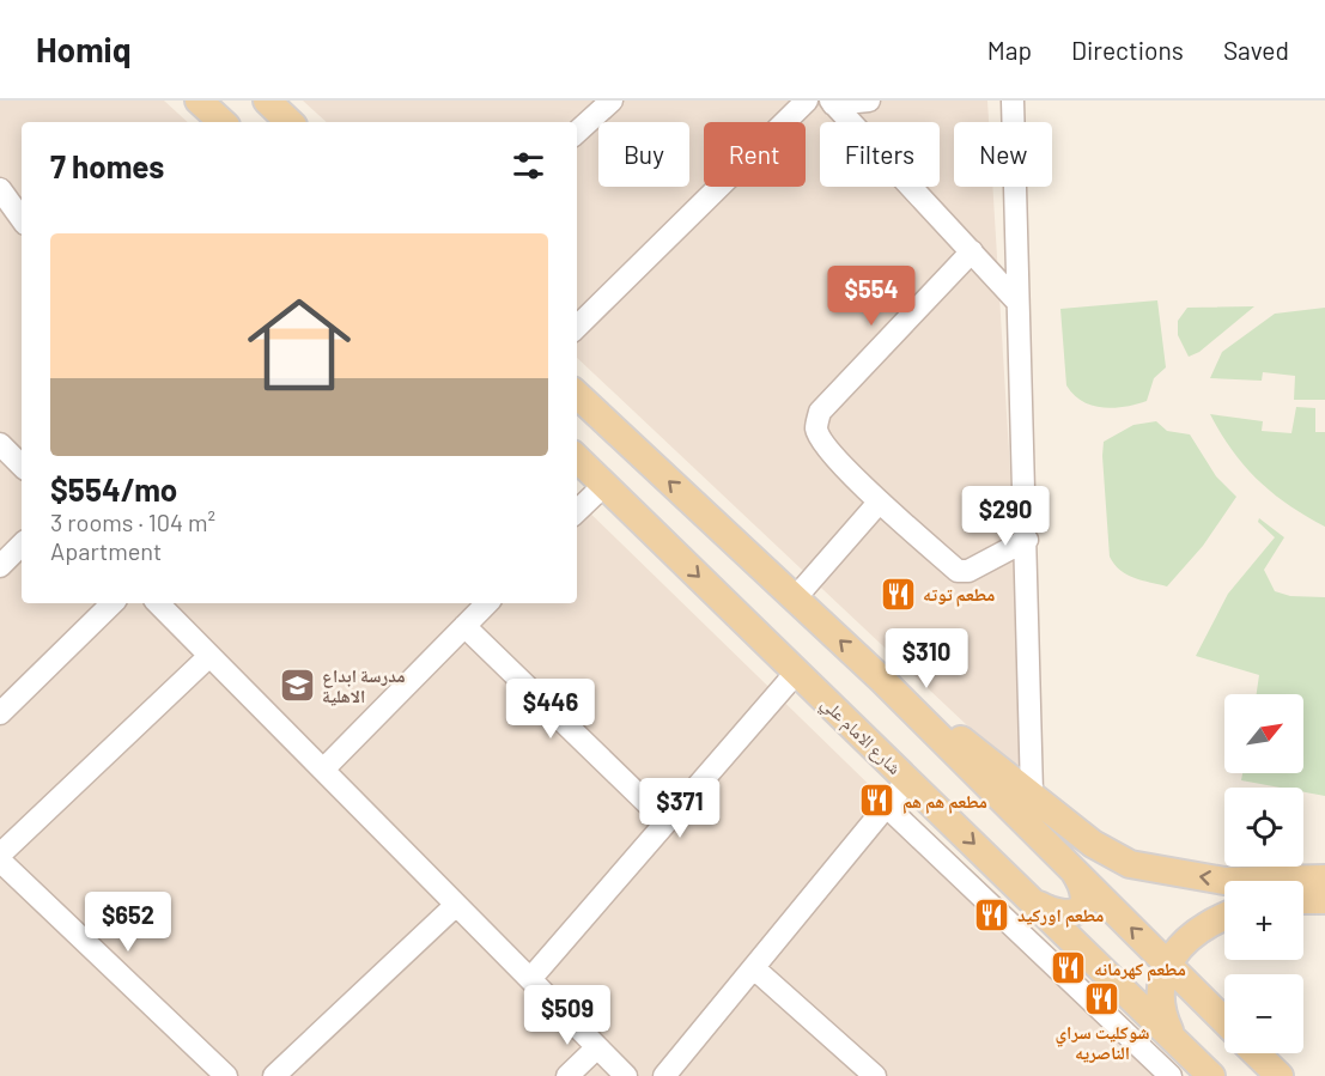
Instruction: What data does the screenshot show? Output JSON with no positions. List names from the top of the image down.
{
  "streets": {
    "main road": ["شارع الامام علي"]
  },
  "places": {
    "restaurant": [
      "مطعم توته",
      "مطعم هم هم",
      "مطعم اوركيد",
      "مطعم كهرمانه",
      "شوكليت سراي الناصريه"
    ],
    "school or university": ["مدرسة ابداع الاهلية"]
  },
  "north": "top right",
  "page": {
    "header": "Homiq",
    "nav": ["Map", "Directions", "Saved"],
    "chip": [
      "Buy",
      "Rent",
      "Filters",
      "New"
    ],
    "heading": "7 homes",
    "list": [
      {
        "name": "$554/mo",
        "note": "3 rooms · 104 m² · Apartment"
      }
    ],
    "price": [
      "$554",
      "$290",
      "$310",
      "$446",
      "$371",
      "$652",
      "$509"
    ],
    "map_buttons": ["+", "−"]
  }
}
